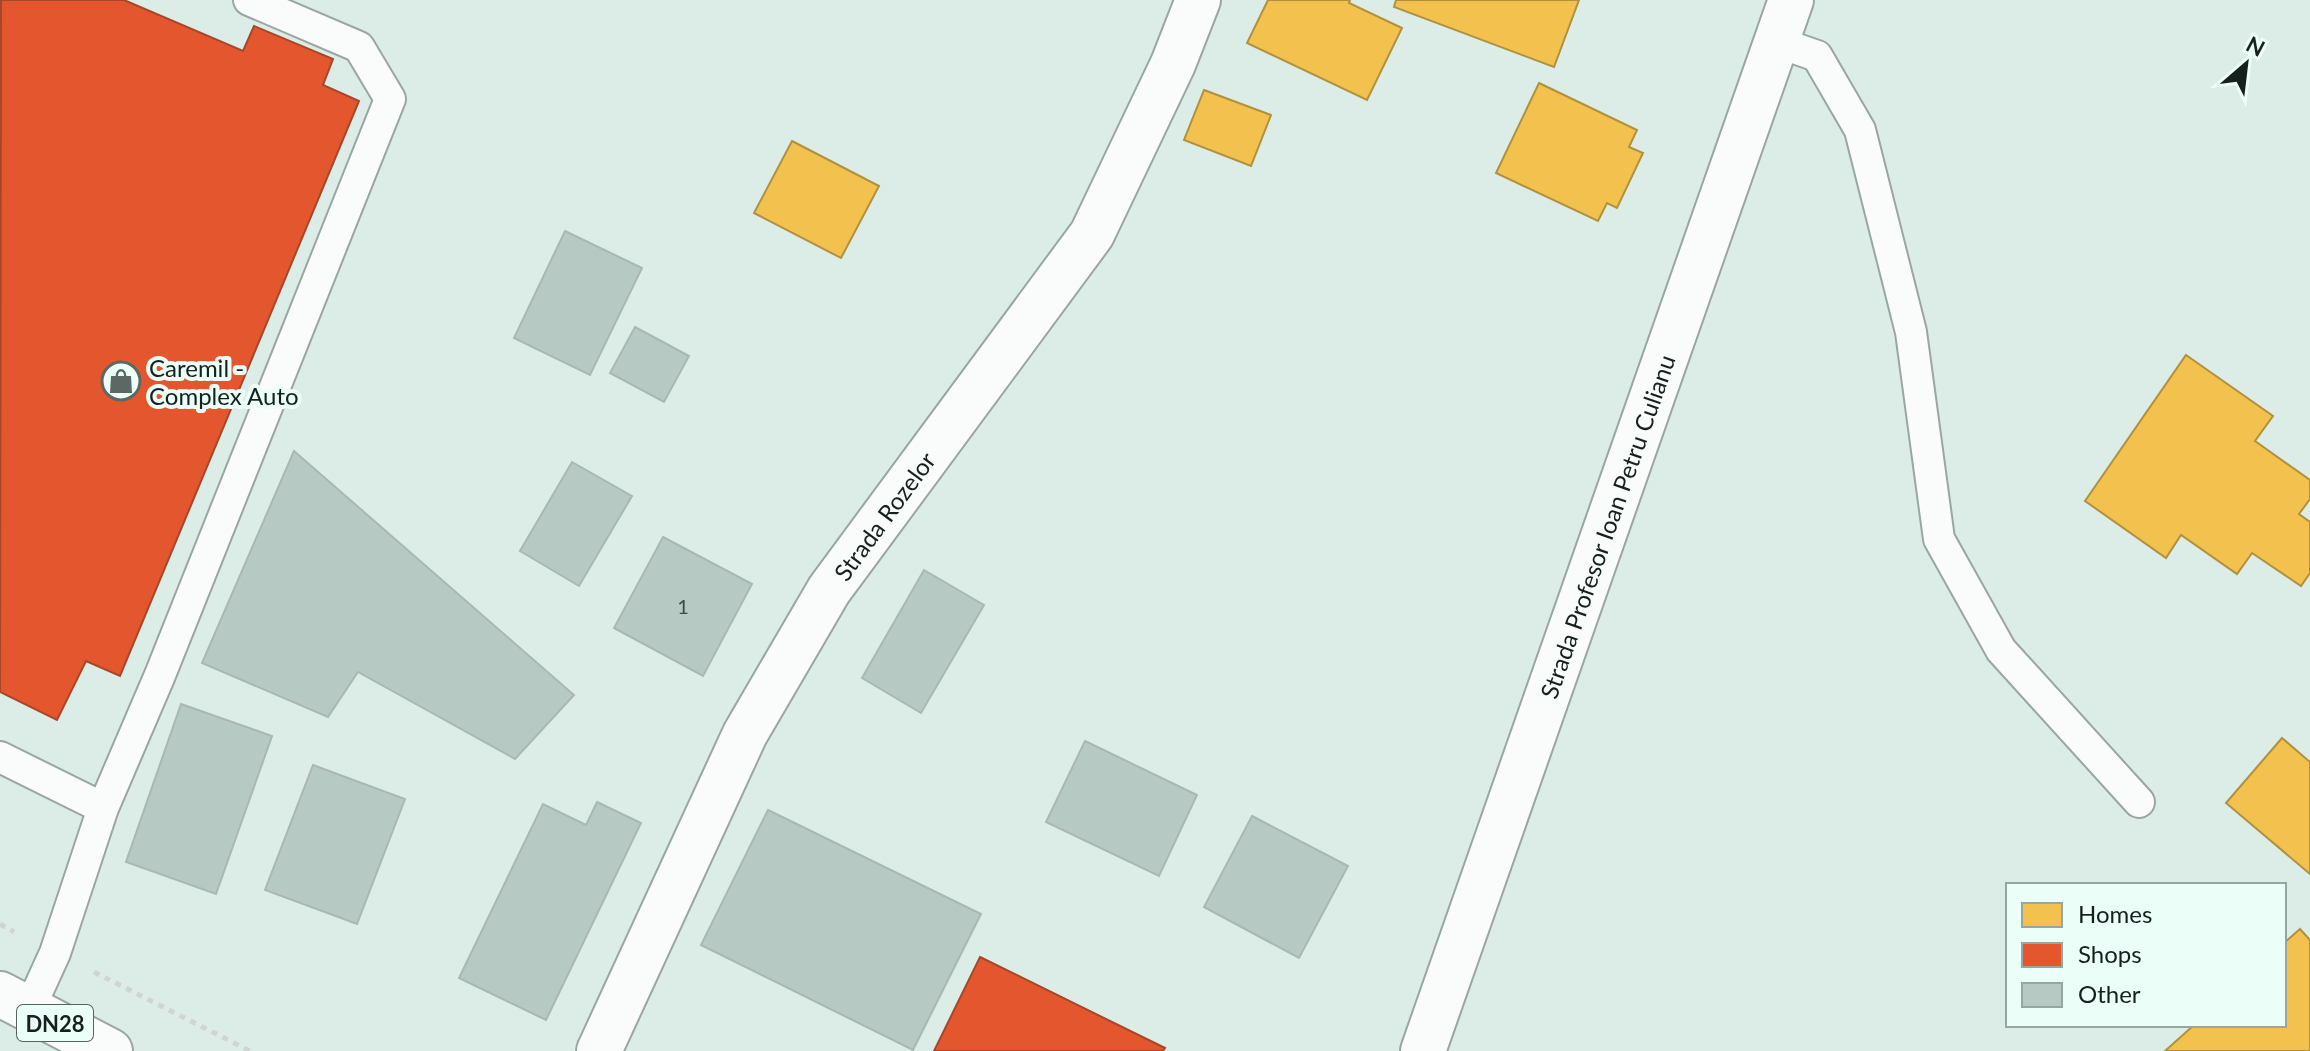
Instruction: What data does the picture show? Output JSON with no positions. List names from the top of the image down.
{
  "streets": {
    "main road": ["Strada Rozelor", "Strada Profesor Ioan Petru Culianu", "DN28"]
  },
  "places": {
    "shop": ["Caremil - Complex Auto"]
  },
  "house_numbers": ["1"],
  "legend": ["Homes", "Shops", "Other"],
  "north": "top right"
}
